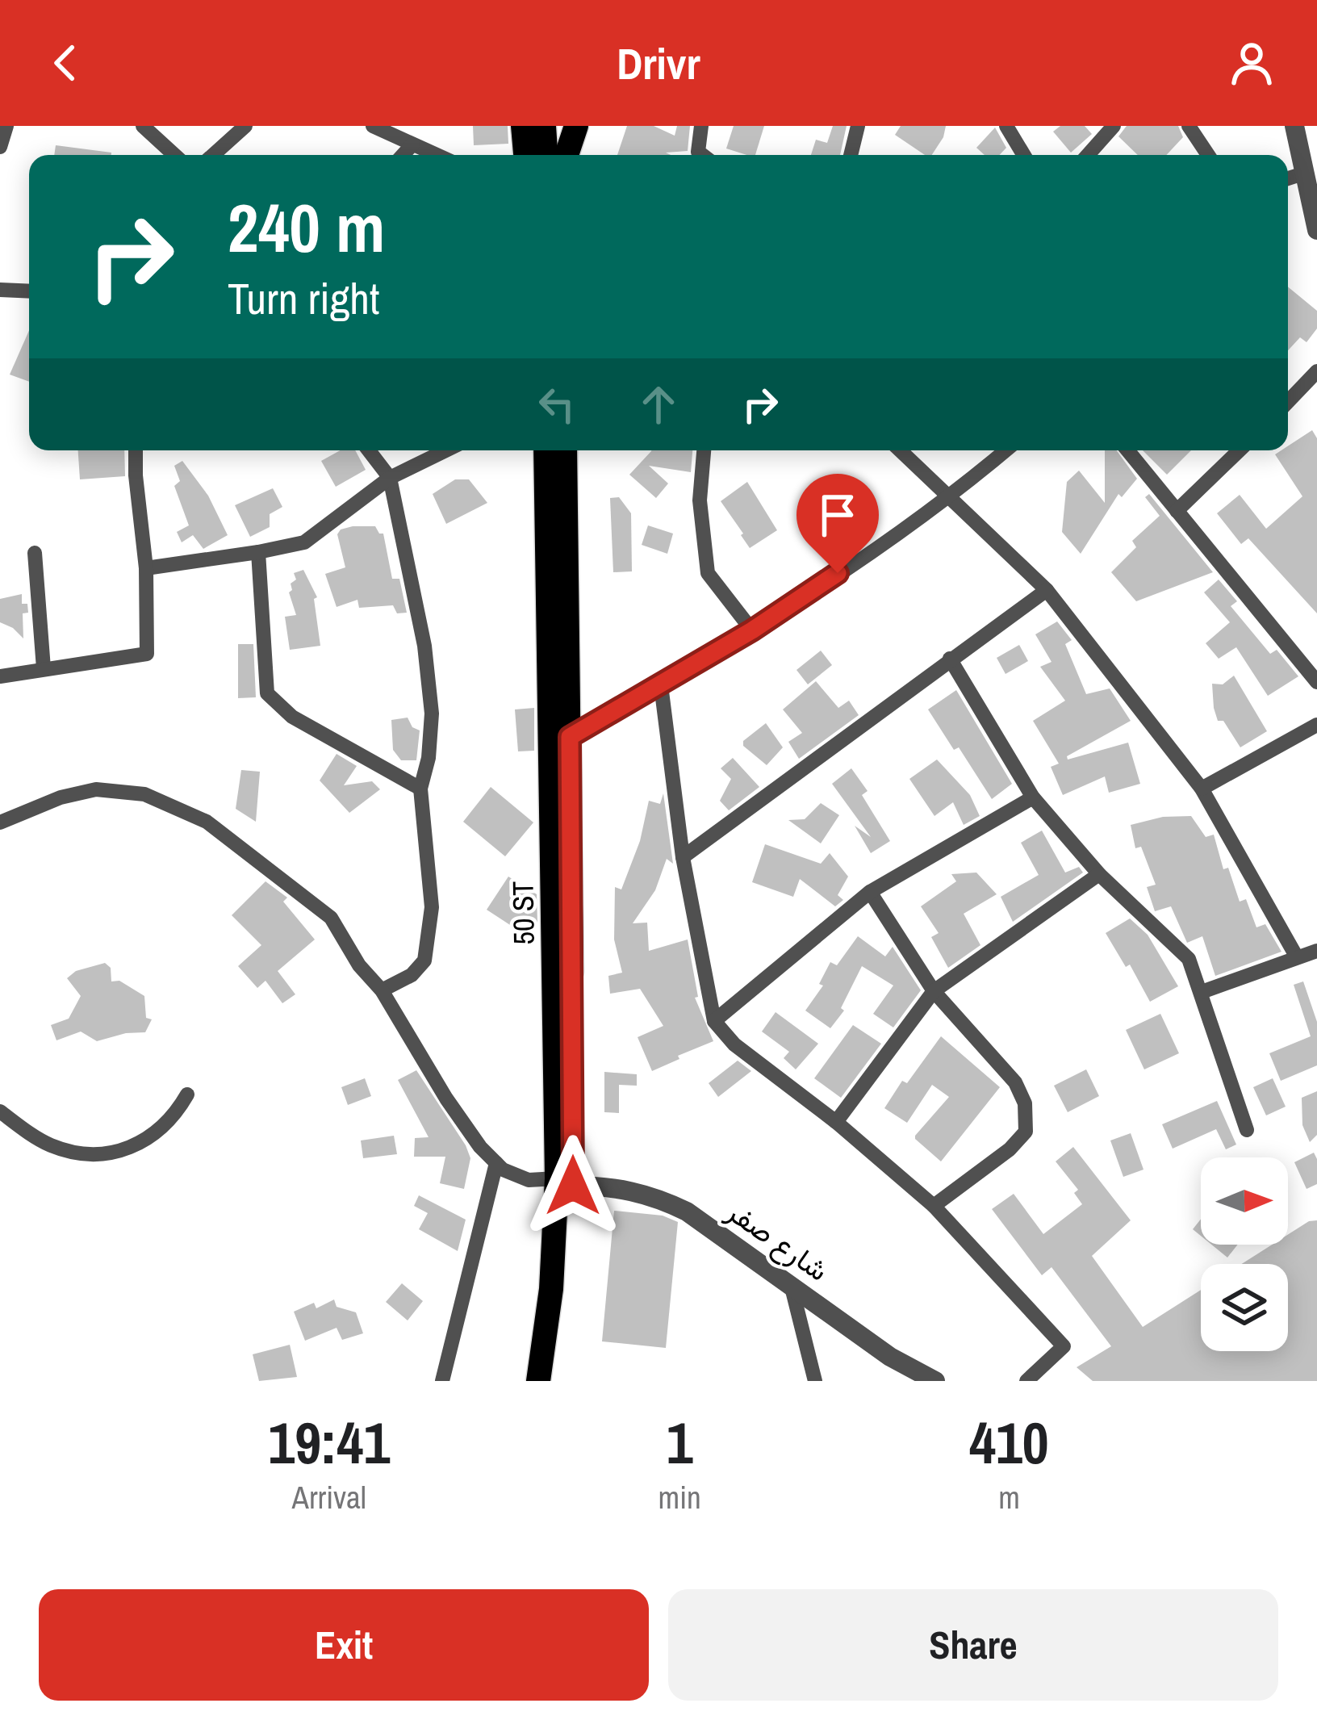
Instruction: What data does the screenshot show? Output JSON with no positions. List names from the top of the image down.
{
  "streets": {
    "main road": ["50 ST"],
    "street": ["شارع صفر"]
  },
  "crossings": [
    ["50 ST", "شارع صفر"]
  ],
  "north": "right",
  "page": {
    "header": "Drivr",
    "turn": ["240 m", "Turn right"],
    "eta": [
      "19:41",
      "Arrival",
      "1",
      "min",
      "410",
      "m"
    ],
    "buttons": ["Exit", "Share"]
  }
}
